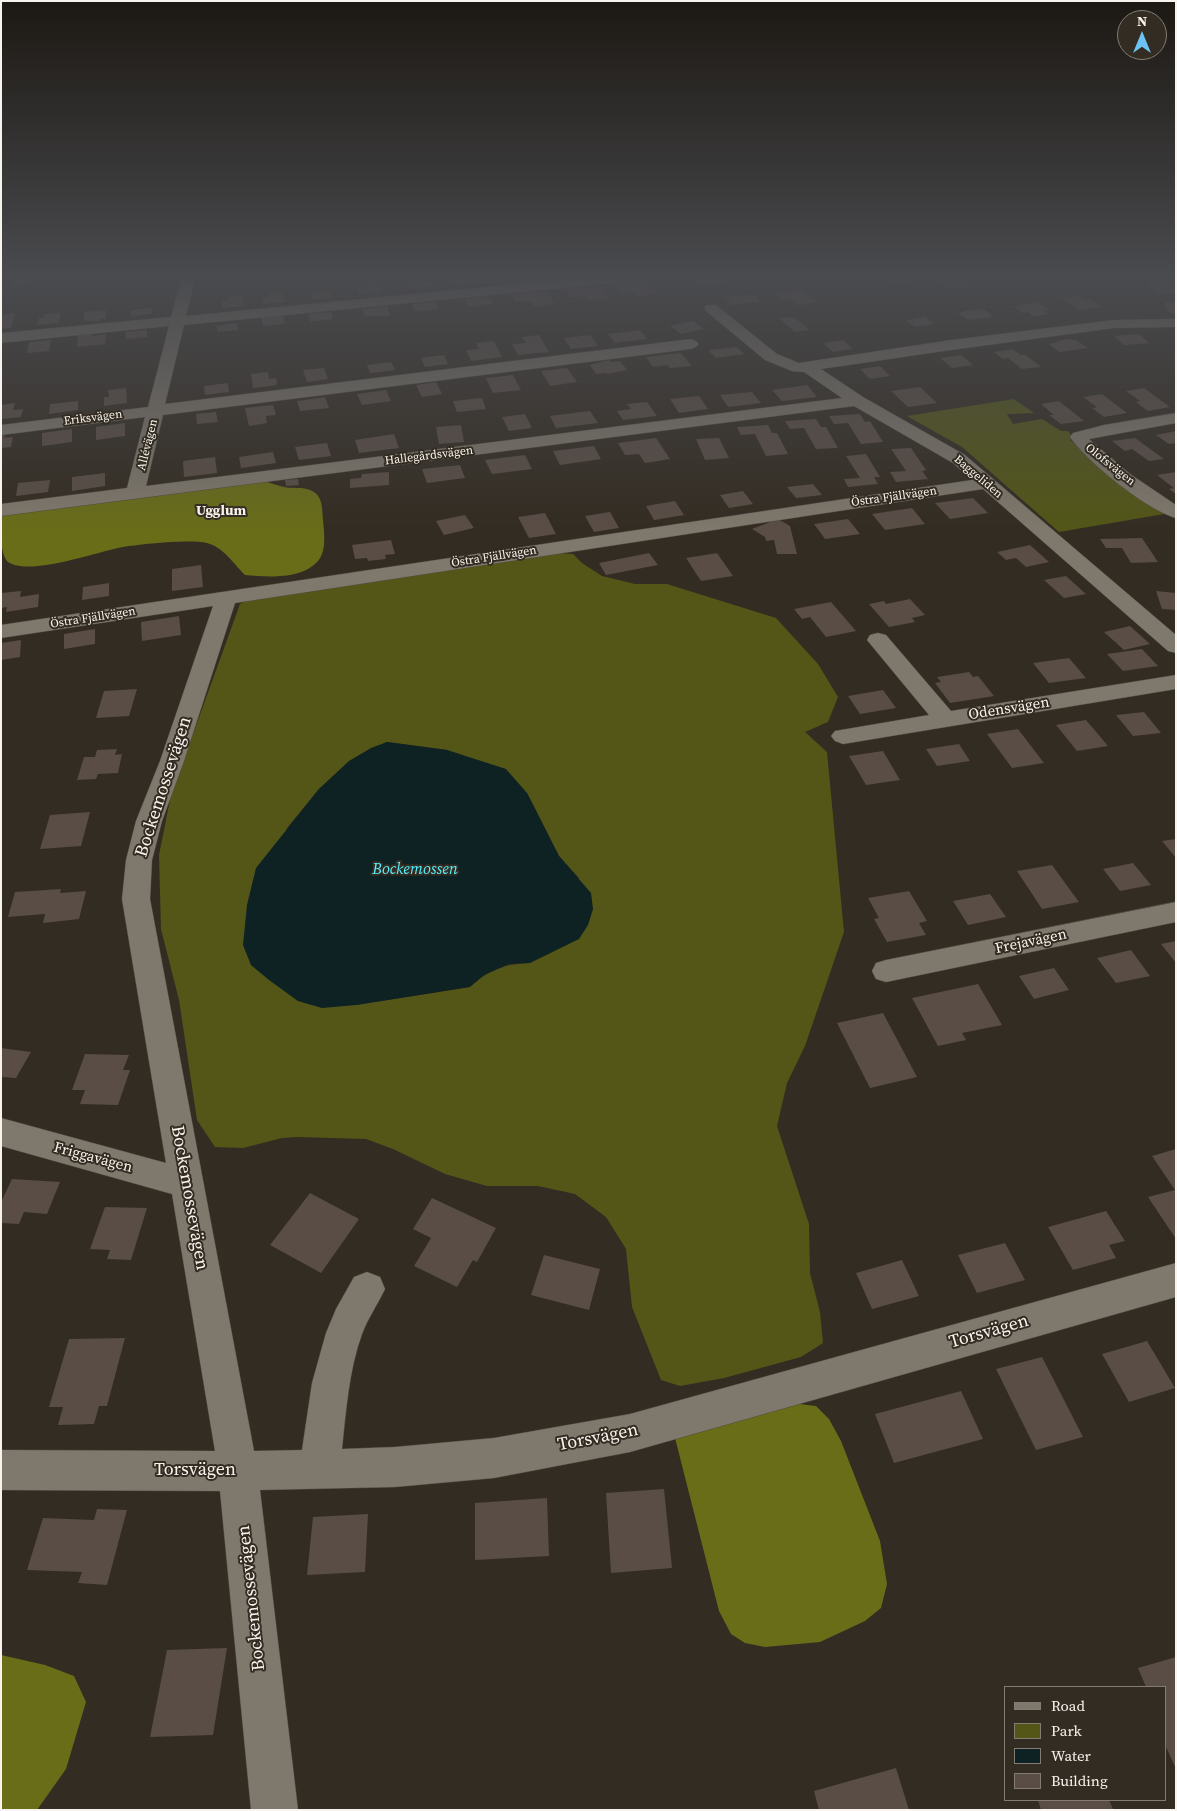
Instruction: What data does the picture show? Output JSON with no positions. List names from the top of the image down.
{
  "streets": {
    "street": [
      "Eriksvägen",
      "Allévägen",
      "Hallegårdsvägen",
      "Olofsvägen",
      "Baggeliden",
      "Östra Fjällvägen",
      "Odensvägen",
      "Bockemossevägen",
      "Frejavägen",
      "Friggavägen",
      "Torsvägen"
    ]
  },
  "crossings": [
    ["Eriksvägen", "Allévägen"],
    ["Allévägen", "Hallegårdsvägen"],
    ["Hallegårdsvägen", "Baggeliden"],
    ["Baggeliden", "Östra Fjällvägen"],
    ["Östra Fjällvägen", "Bockemossevägen"],
    ["Bockemossevägen", "Friggavägen"],
    ["Bockemossevägen", "Torsvägen"]
  ],
  "districts": ["Ugglum"],
  "water": ["Bockemossen"],
  "legend": [
    "Road",
    "Park",
    "Water",
    "Building"
  ],
  "north": "top"
}
